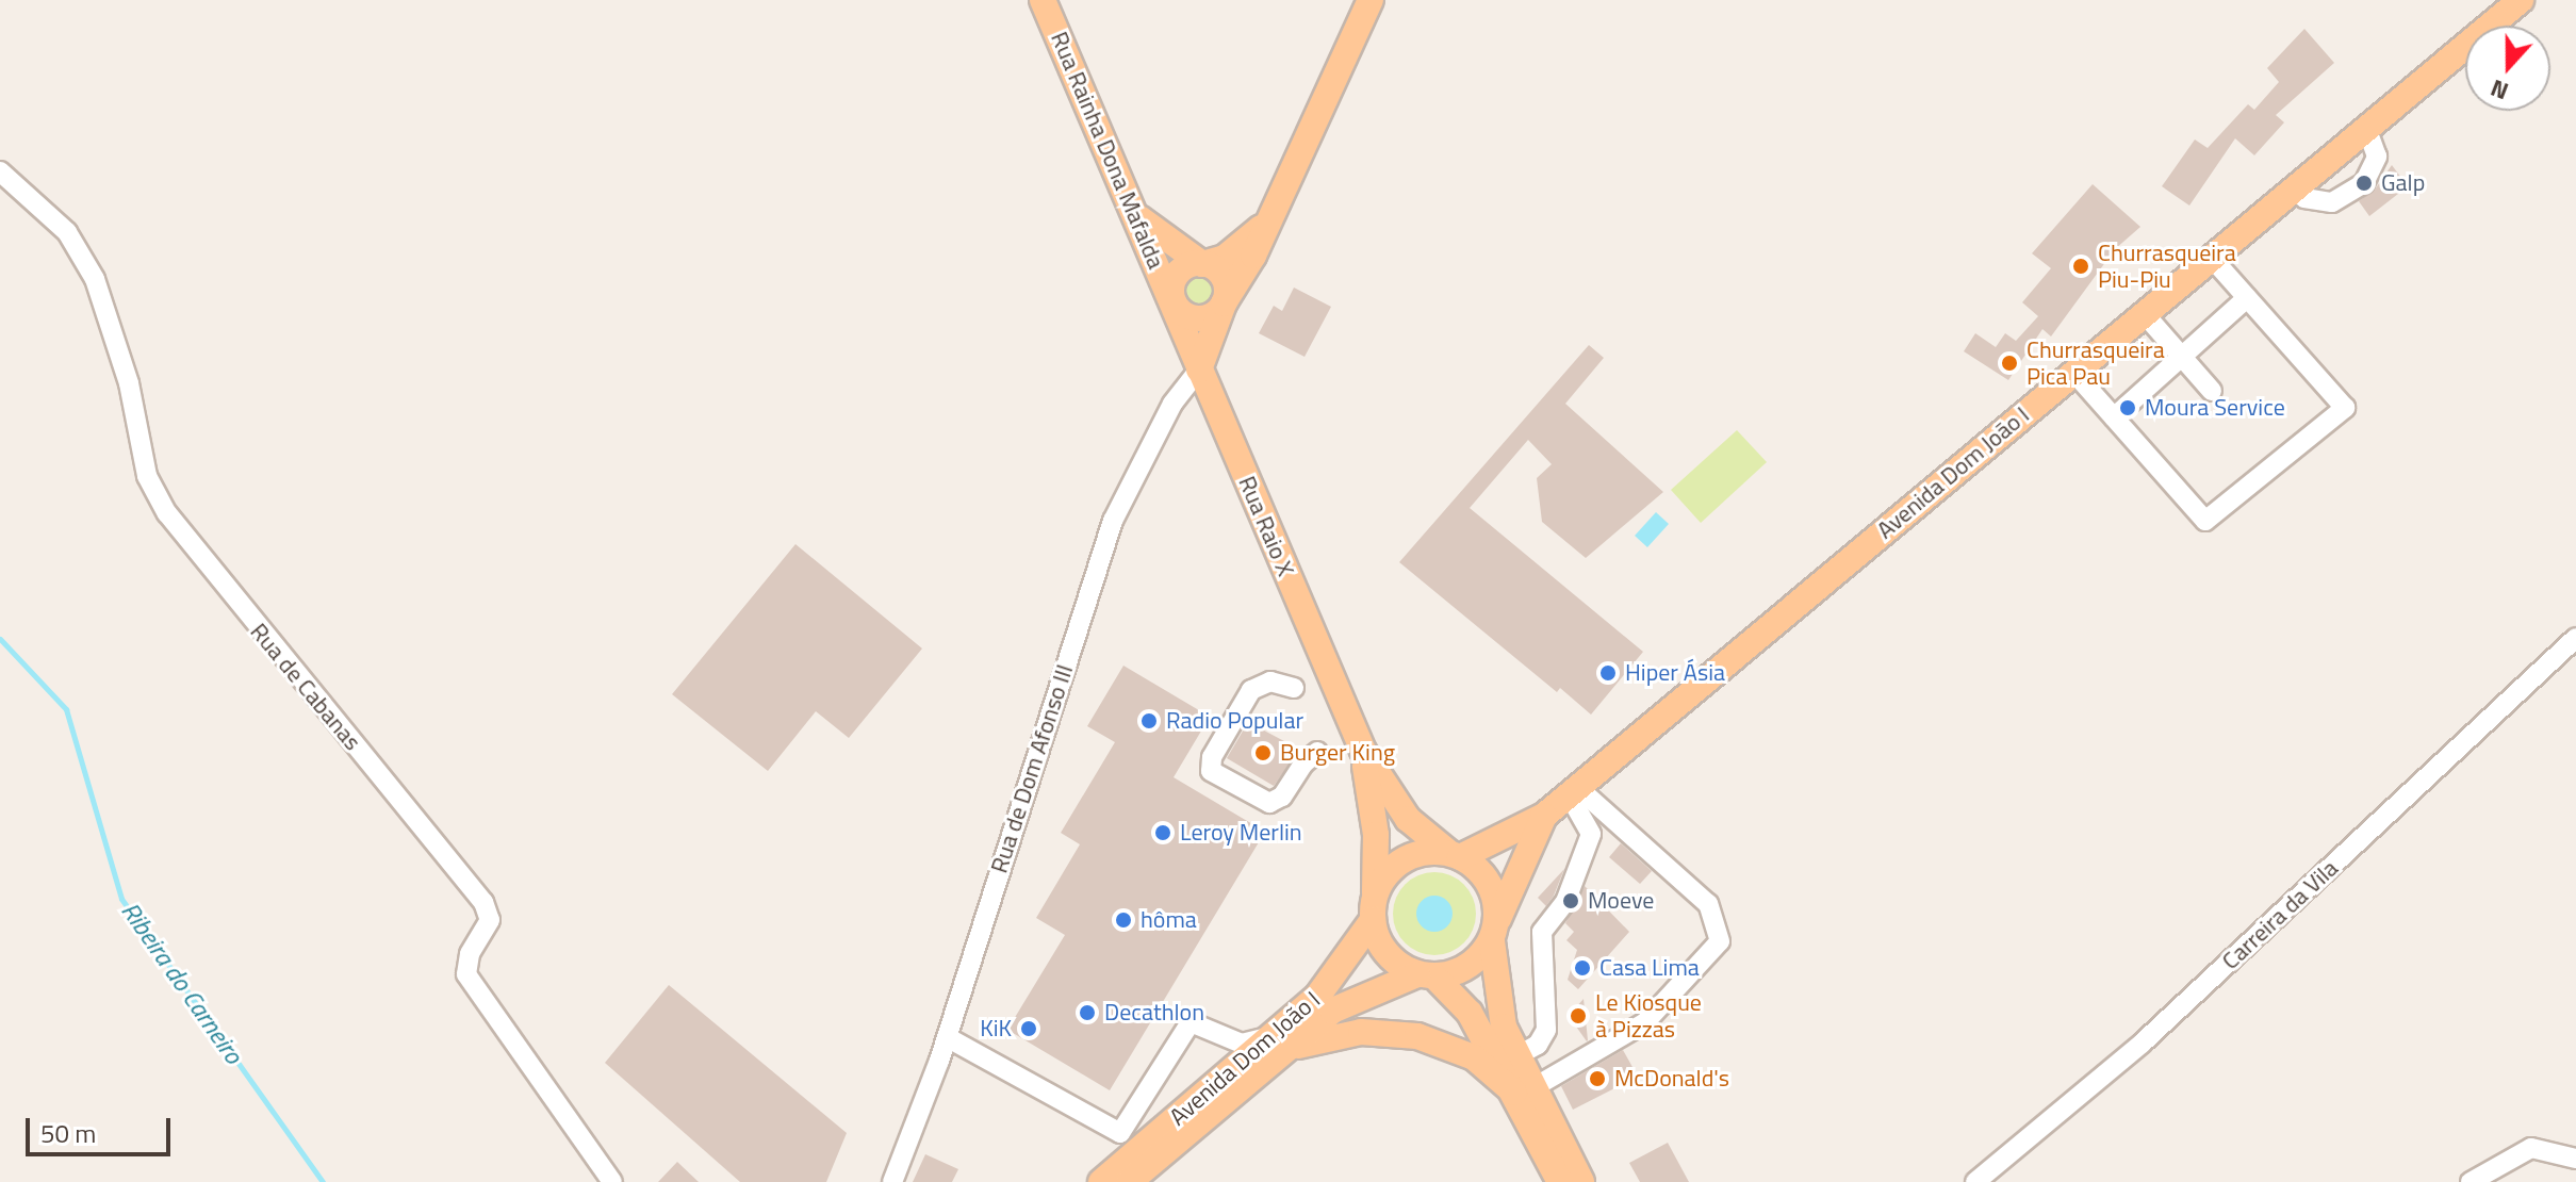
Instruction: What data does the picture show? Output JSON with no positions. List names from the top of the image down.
{
  "streets": {
    "main road": ["Rua Rainha Dona Mafalda", "Avenida Dom João I", "Rua Raio X"],
    "street": ["Rua de Cabanas", "Rua de Dom Afonso III", "Carreira da Vila"]
  },
  "crossings": [
    ["Rua Rainha Dona Mafalda", "Rua Raio X"],
    ["Avenida Dom João I", "Rua Raio X"],
    ["Rua Raio X", "Rua de Dom Afonso III"]
  ],
  "water": ["Ribeira do Carneiro"],
  "places": [
    "Galp",
    "Churrasqueira Piu-Piu",
    "Churrasqueira Pica Pau",
    "Moura Service",
    "Hiper Ásia",
    "Radio Popular",
    "Burger King",
    "Leroy Merlin",
    "Moeve",
    "hôma",
    "Casa Lima",
    "Decathlon",
    "Le Kiosque à Pizzas",
    "KiK",
    "McDonald's"
  ],
  "scale_bar": "50 m",
  "north": "bottom"
}
